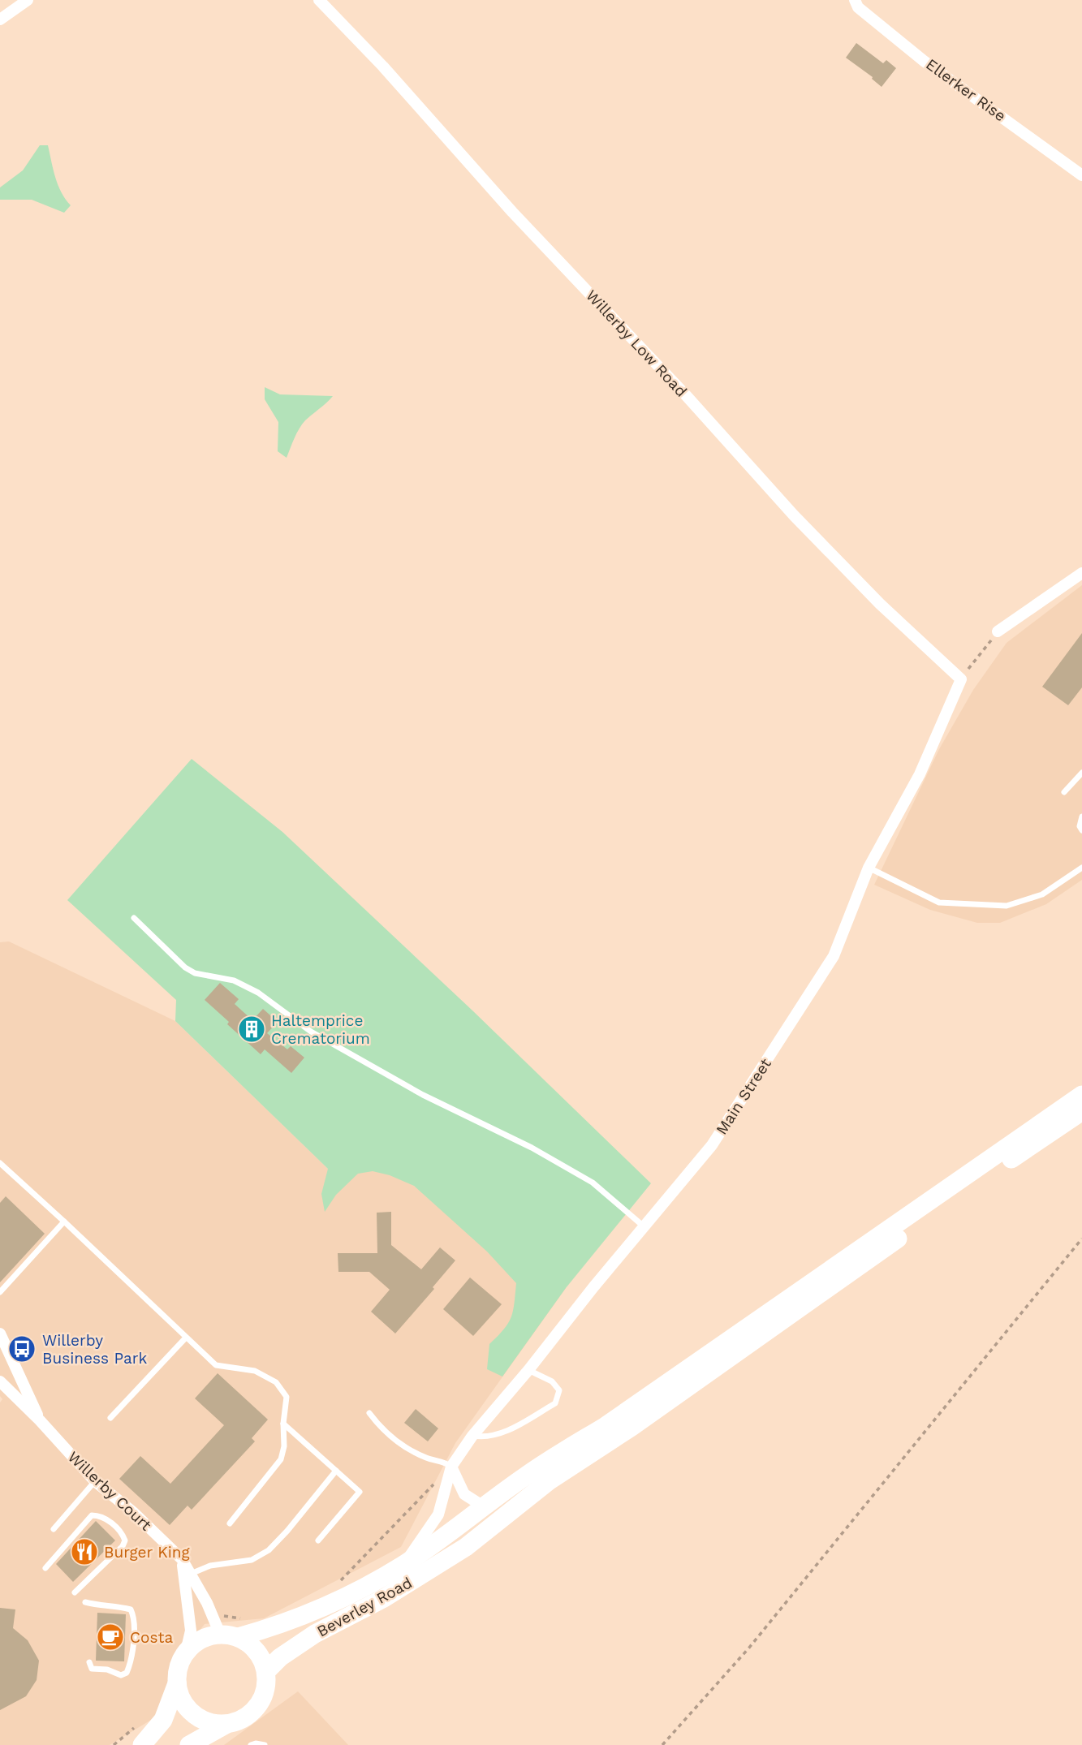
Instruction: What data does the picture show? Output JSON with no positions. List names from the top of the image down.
{
  "streets": {
    "highway": ["Beverley Road"],
    "street": [
      "Ellerker Rise",
      "Willerby Low Road",
      "Main Street",
      "Willerby Court"
    ]
  },
  "crossings": [
    ["Willerby Low Road", "Main Street"],
    ["Main Street", "Beverley Road"],
    ["Willerby Court", "Beverley Road"]
  ],
  "places": {
    "building": ["Haltemprice Crematorium"],
    "bus stop": ["Willerby Business Park"],
    "restaurant": ["Burger King"],
    "cafe": ["Costa"]
  }
}
